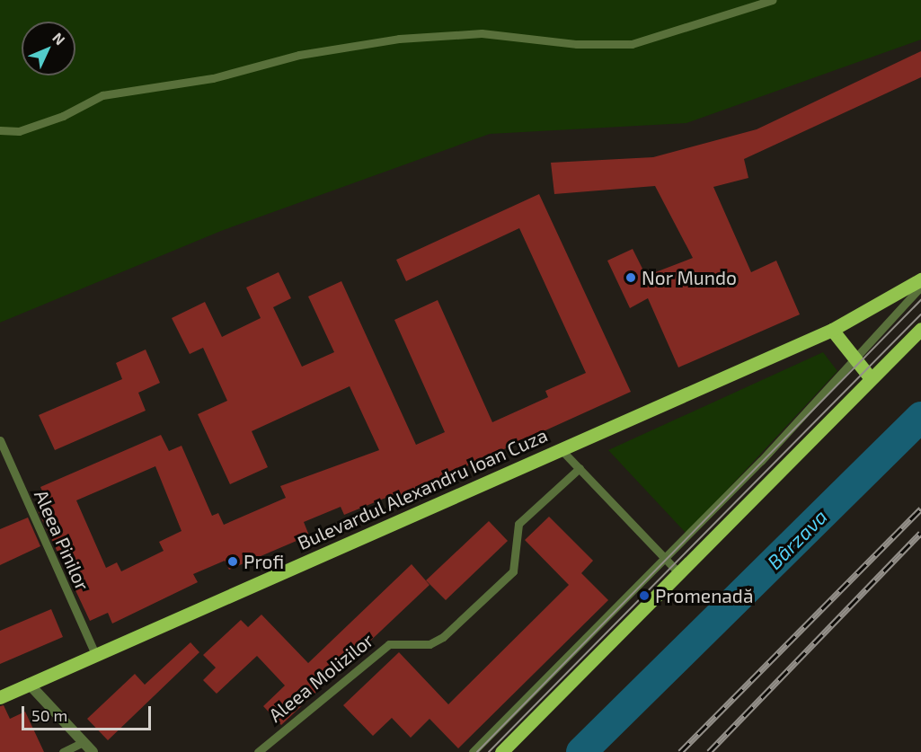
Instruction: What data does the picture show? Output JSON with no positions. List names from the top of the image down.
{
  "streets": {
    "main road": ["Bulevardul Alexandru Ioan Cuza"],
    "lane": ["Aleea Pinilor", "Aleea Molizilor"]
  },
  "crossings": [
    ["Bulevardul Alexandru Ioan Cuza", "Aleea Pinilor"]
  ],
  "water": ["Bârzava"],
  "places": ["Nor Mundo", "Profi", "Promenadă"],
  "scale_bar": "50 m",
  "north": "top right"
}
